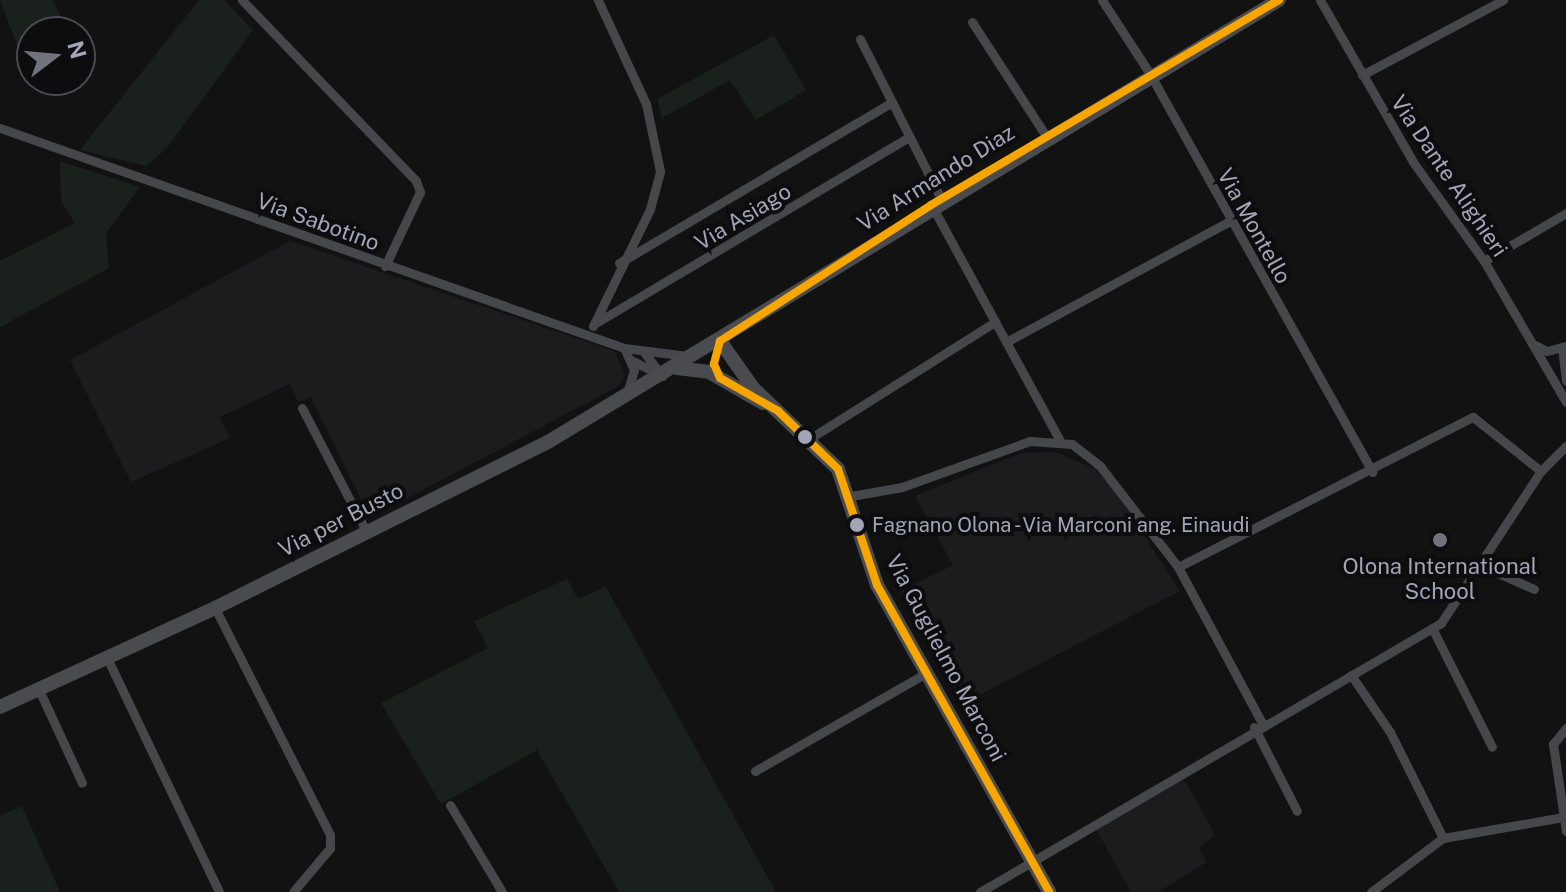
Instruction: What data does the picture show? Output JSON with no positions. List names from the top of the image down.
{
  "streets": {
    "main road": ["Via Armando Diaz", "Via per Busto", "Via Guglielmo Marconi"],
    "street": [
      "Via Dante Alighieri",
      "Via Asiago",
      "Via Sabotino",
      "Via Montello"
    ]
  },
  "crossings": [
    ["Via Armando Diaz", "Via Sabotino"],
    ["Via Armando Diaz", "Via Montello"],
    ["Via Armando Diaz", "Via per Busto"],
    ["Via Armando Diaz", "Via Guglielmo Marconi"],
    ["Via Sabotino", "Via per Busto"],
    ["Via per Busto", "Via Guglielmo Marconi"]
  ],
  "places": ["Fagnano Olona - Via Marconi ang. Einaudi", "Olona International School"],
  "north": "right"
}
